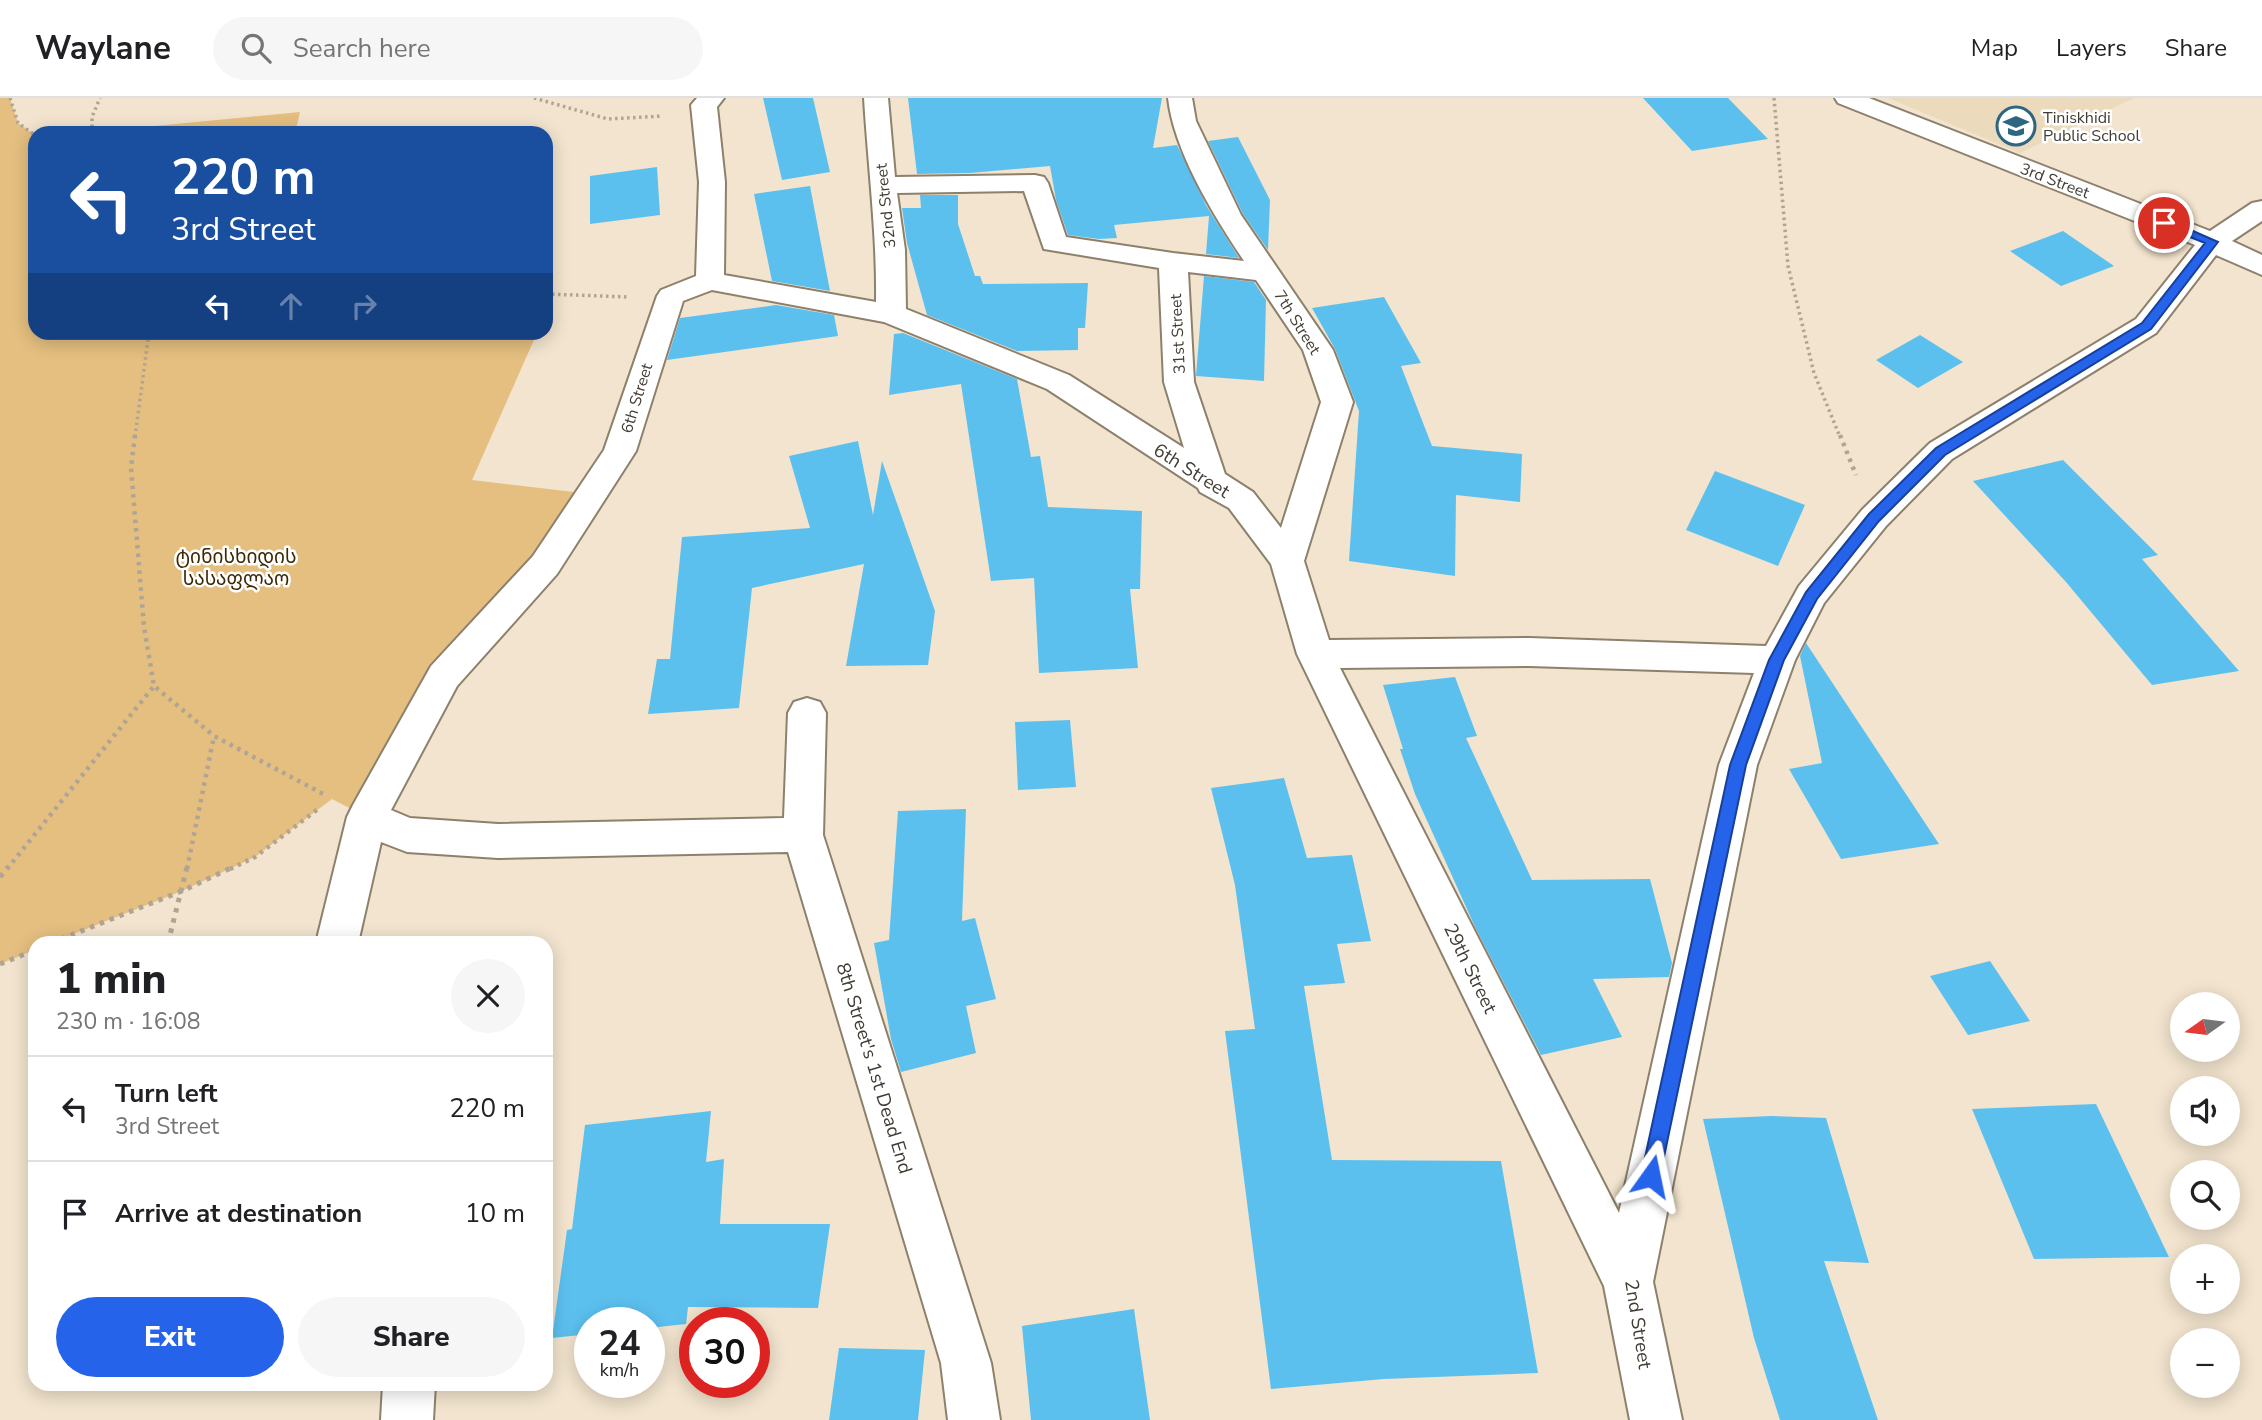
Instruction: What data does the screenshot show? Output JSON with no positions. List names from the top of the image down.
{
  "streets": {
    "street": [
      "3rd Street",
      "32nd Street",
      "7th Street",
      "31st Street",
      "6th Street",
      "29th Street",
      "8th Street's 1st Dead End",
      "2nd Street"
    ]
  },
  "crossings": [
    ["3rd Street", "2nd Street"],
    ["32nd Street", "6th Street"],
    ["7th Street", "6th Street"],
    ["31st Street", "6th Street"],
    ["6th Street", "29th Street"],
    ["29th Street", "2nd Street"]
  ],
  "parks": ["ტინისხიდის სასაფლაო"],
  "places": {
    "school or university": ["Tiniskhidi Public School"]
  },
  "north": "left",
  "page": {
    "header": "Waylane",
    "search": "Search here",
    "nav": ["Map", "Layers", "Share"],
    "turn": ["220 m", "3rd Street"],
    "heading": ["1 min", "230 m · 16:08"],
    "map_buttons": ["+", "−"],
    "list": [
      {
        "name": "Turn left",
        "note": "3rd Street",
        "value": "220 m"
      },
      {
        "name": "Arrive at destination",
        "value": "10 m"
      }
    ],
    "buttons": ["Exit", "Share"],
    "speed": "24 km/h",
    "limit": "30"
  }
}
